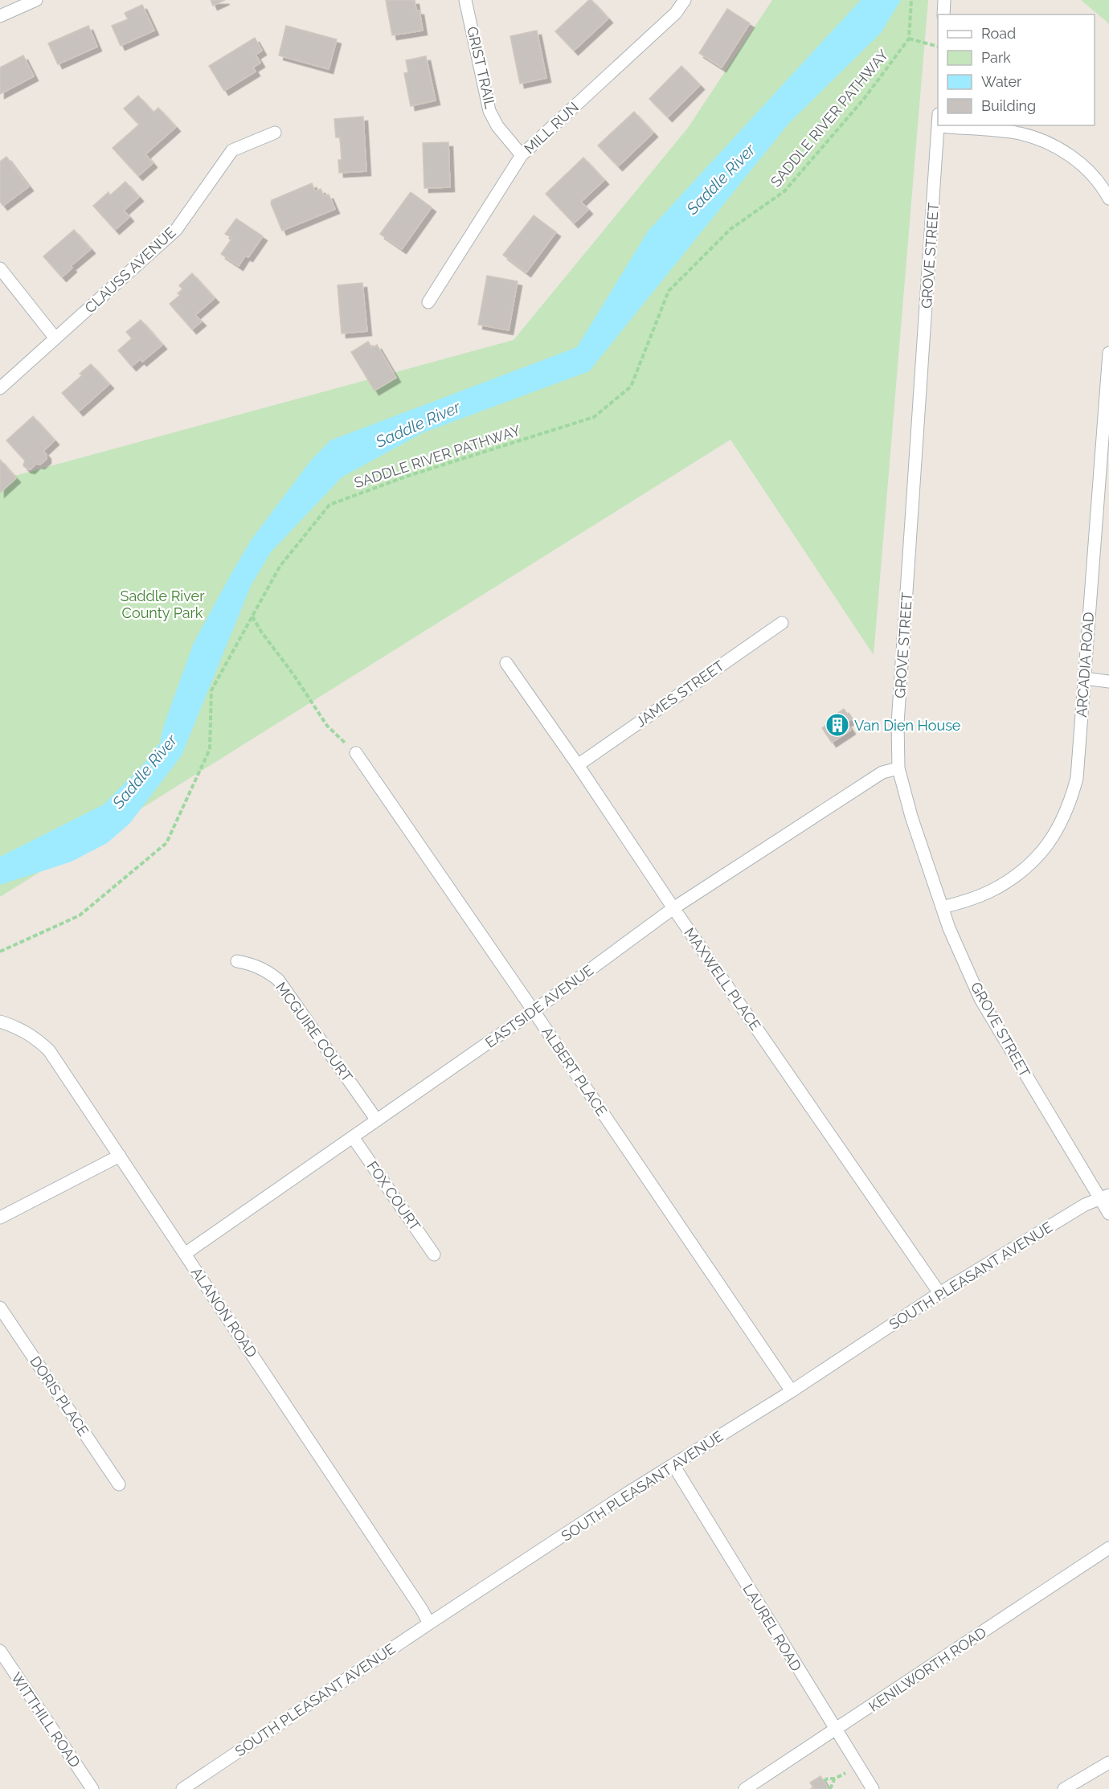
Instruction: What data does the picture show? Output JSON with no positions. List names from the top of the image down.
{
  "streets": {
    "street": [
      "GRIST TRAIL",
      "MILL RUN",
      "GROVE STREET",
      "CLAUSS AVENUE",
      "ARCADIA ROAD",
      "JAMES STREET",
      "MAXWELL PLACE",
      "EASTSIDE AVENUE",
      "MCGUIRE COURT",
      "ALBERT PLACE",
      "FOX COURT",
      "SOUTH PLEASANT AVENUE",
      "ALANON ROAD",
      "DORIS PLACE",
      "LAUREL ROAD",
      "KENILWORTH ROAD",
      "WITTHILL ROAD"
    ],
    "path": ["SADDLE RIVER PATHWAY"]
  },
  "crossings": [
    ["GRIST TRAIL", "MILL RUN"],
    ["GROVE STREET", "ARCADIA ROAD"],
    ["GROVE STREET", "EASTSIDE AVENUE"],
    ["GROVE STREET", "SOUTH PLEASANT AVENUE"],
    ["JAMES STREET", "MAXWELL PLACE"],
    ["MAXWELL PLACE", "EASTSIDE AVENUE"],
    ["MAXWELL PLACE", "SOUTH PLEASANT AVENUE"],
    ["EASTSIDE AVENUE", "MCGUIRE COURT"],
    ["EASTSIDE AVENUE", "ALBERT PLACE"],
    ["EASTSIDE AVENUE", "FOX COURT"],
    ["EASTSIDE AVENUE", "ALANON ROAD"],
    ["ALBERT PLACE", "SOUTH PLEASANT AVENUE"],
    ["SOUTH PLEASANT AVENUE", "ALANON ROAD"],
    ["SOUTH PLEASANT AVENUE", "LAUREL ROAD"],
    ["LAUREL ROAD", "KENILWORTH ROAD"]
  ],
  "water": ["Saddle River"],
  "parks": ["Saddle River County Park"],
  "places": {
    "building": ["Van Dien House"]
  },
  "legend": [
    "Road",
    "Park",
    "Water",
    "Building"
  ]
}
